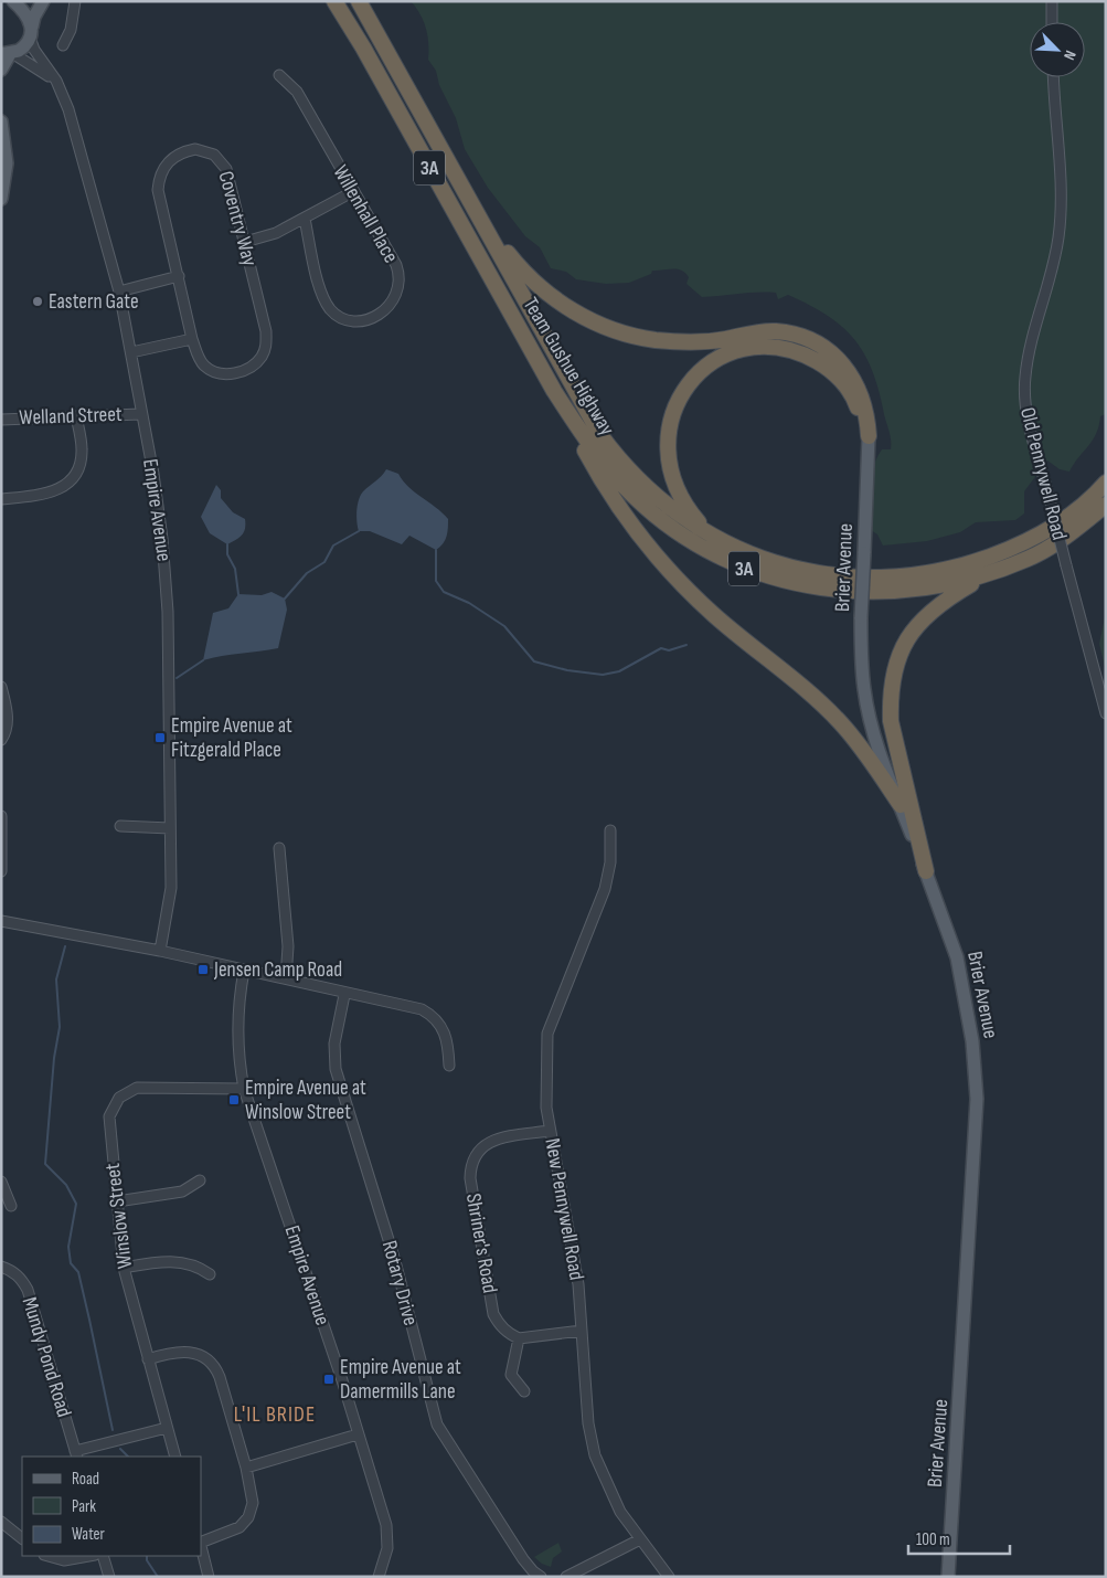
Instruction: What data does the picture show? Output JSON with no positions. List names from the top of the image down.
{
  "streets": {
    "highway": ["3A", "Team Gushue Highway"],
    "main road": ["Brier Avenue"],
    "street": [
      "Willenhall Place",
      "Coventry Way",
      "Welland Street",
      "Old Pennywell Road",
      "Empire Avenue",
      "New Pennywell Road",
      "Winslow Street",
      "Shriner's Road",
      "Rotary Drive",
      "Mundy Pond Road"
    ]
  },
  "crossings": [
    ["Welland Street", "Empire Avenue"],
    ["Empire Avenue", "Winslow Street"],
    ["New Pennywell Road", "Shriner's Road"]
  ],
  "districts": ["L'IL BRIDE"],
  "places": {
    "other": ["Eastern Gate"],
    "transit": [
      "Empire Avenue at Fitzgerald Place",
      "Jensen Camp Road",
      "Empire Avenue at Winslow Street",
      "Empire Avenue at Damermills Lane"
    ]
  },
  "legend": ["Road", "Park", "Water"],
  "scale_bar": "100 m",
  "north": "bottom right"
}
